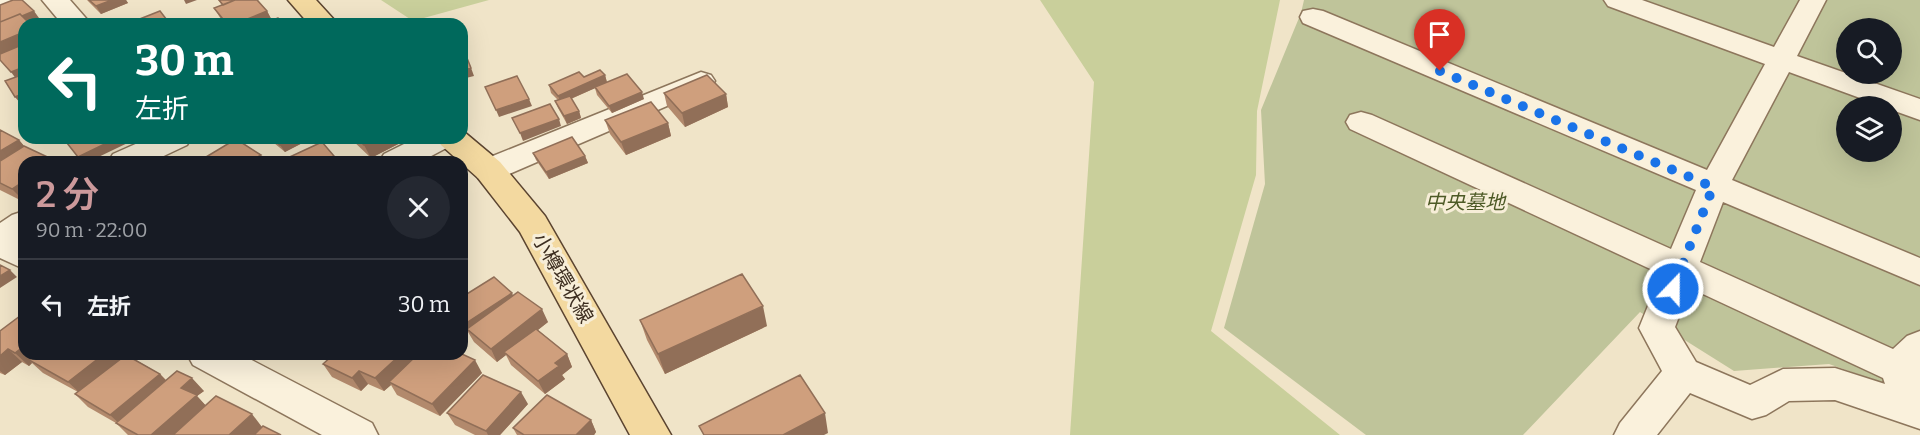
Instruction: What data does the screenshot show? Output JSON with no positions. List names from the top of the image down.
{
  "streets": {
    "main road": ["小樽環状線"]
  },
  "parks": ["中央墓地"],
  "page": {
    "turn": ["30 m", "左折"],
    "heading": ["2 分", "90 m · 22:00"],
    "list": [
      {
        "name": "左折",
        "value": "30 m"
      }
    ]
  }
}
